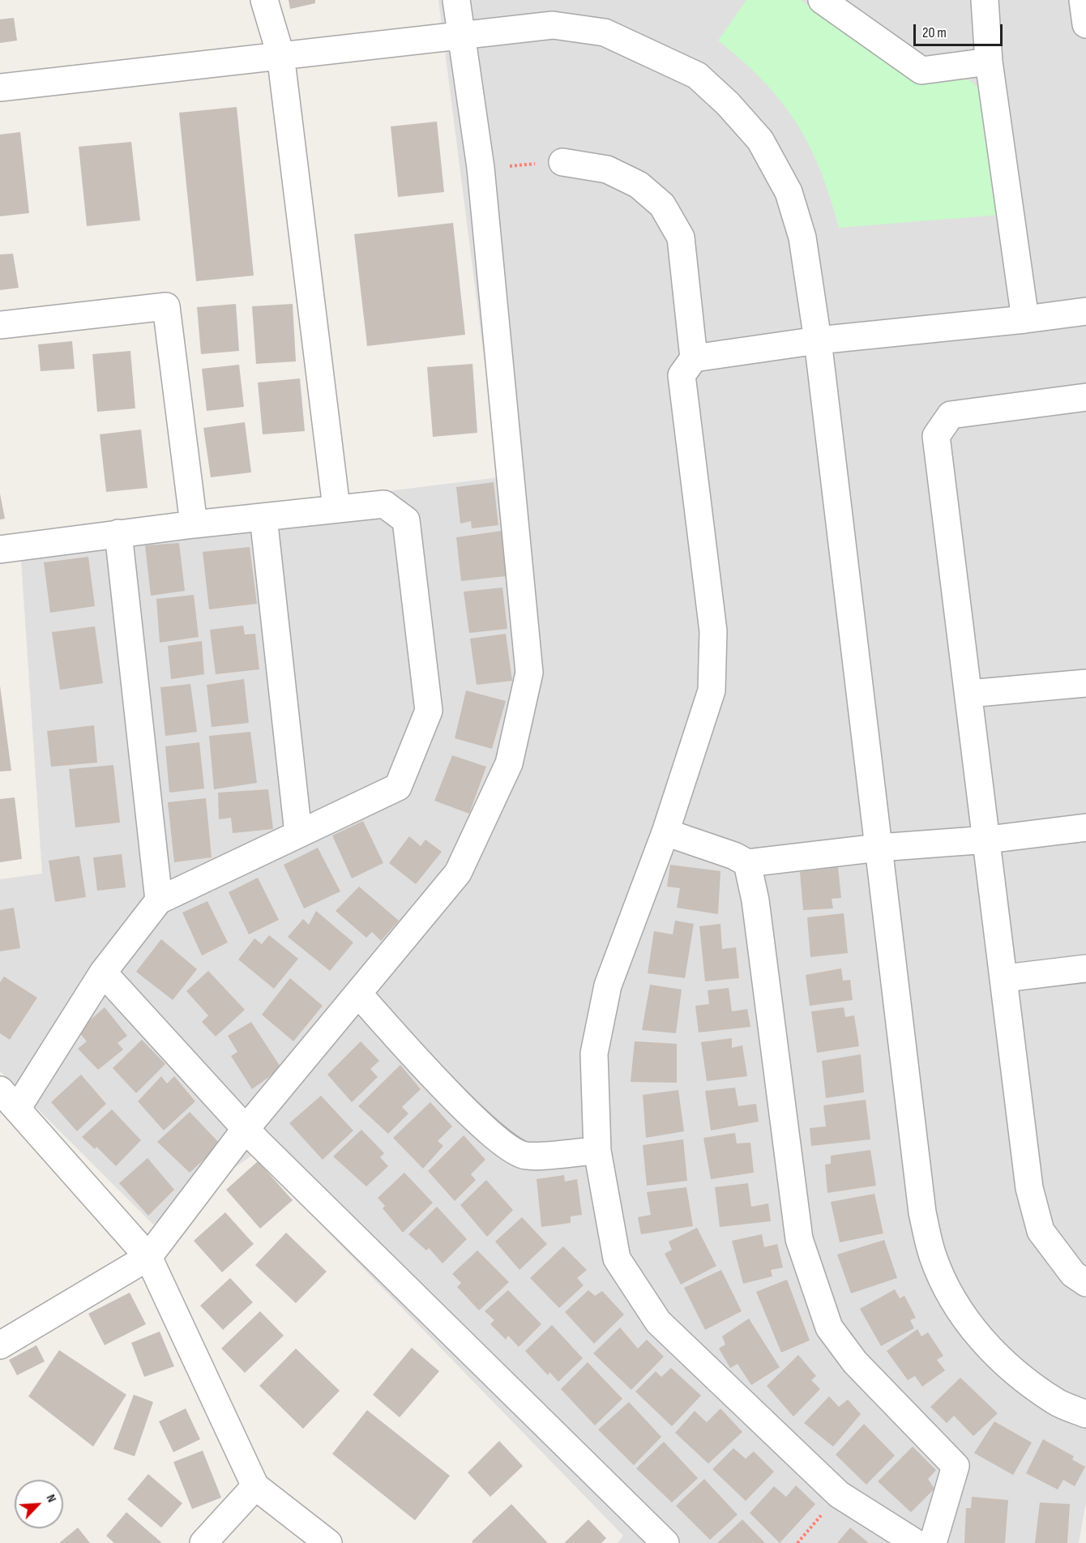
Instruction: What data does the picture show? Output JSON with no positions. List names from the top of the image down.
{
  "scale_bar": "20 m",
  "north": "top right"
}
